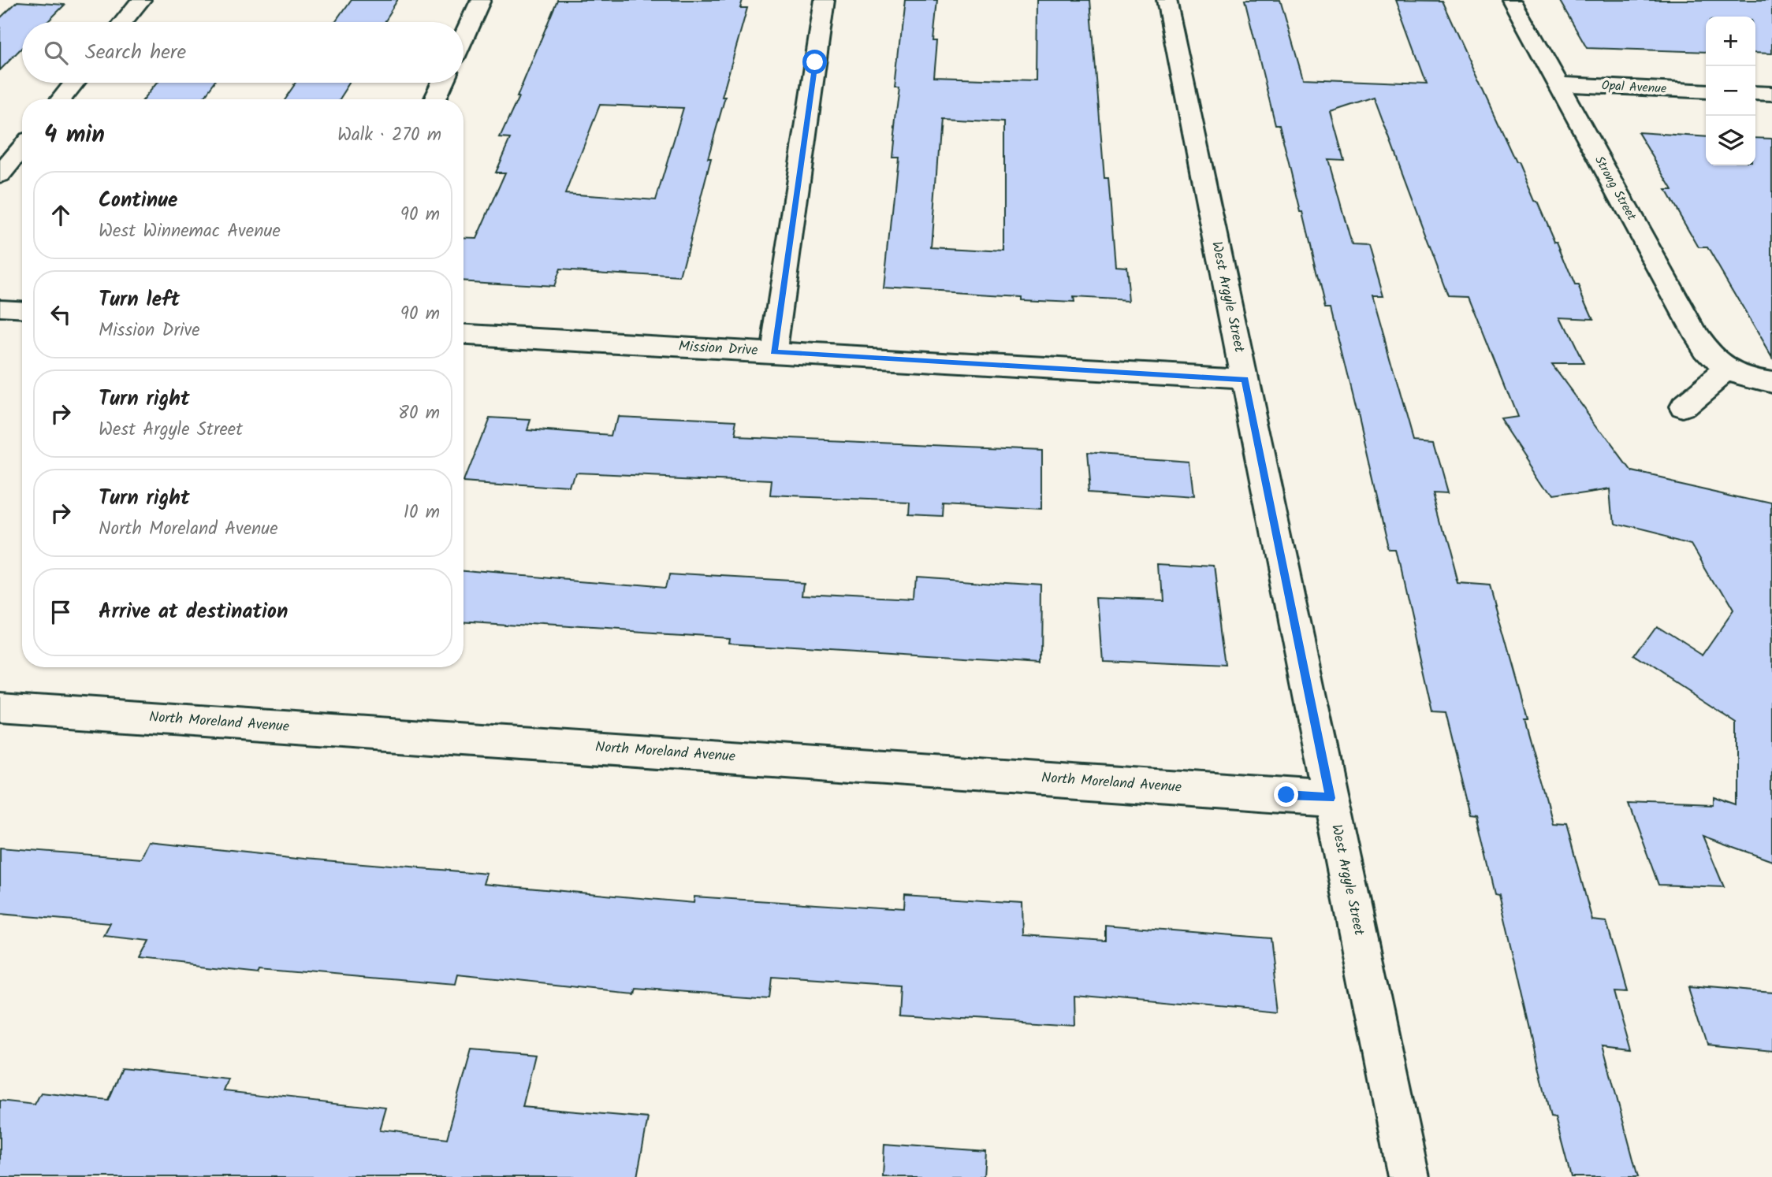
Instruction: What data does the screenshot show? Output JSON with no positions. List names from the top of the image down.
{
  "streets": {
    "street": [
      "Opal Avenue",
      "Strong Street",
      "West Argyle Street",
      "Mission Drive",
      "North Moreland Avenue"
    ]
  },
  "crossings": [
    ["Opal Avenue", "Strong Street"],
    ["West Argyle Street", "Mission Drive"],
    ["West Argyle Street", "North Moreland Avenue"]
  ],
  "page": {
    "map_buttons": ["+", "−"],
    "search": "Search here",
    "heading": ["4 min", "Walk · 270 m"],
    "list": [
      ["Continue", "West Winnemac Avenue", "90 m"],
      ["Turn left", "Mission Drive", "90 m"],
      ["Turn right", "West Argyle Street", "80 m"],
      ["Turn right", "North Moreland Avenue", "10 m"],
      "Arrive at destination"
    ]
  }
}
